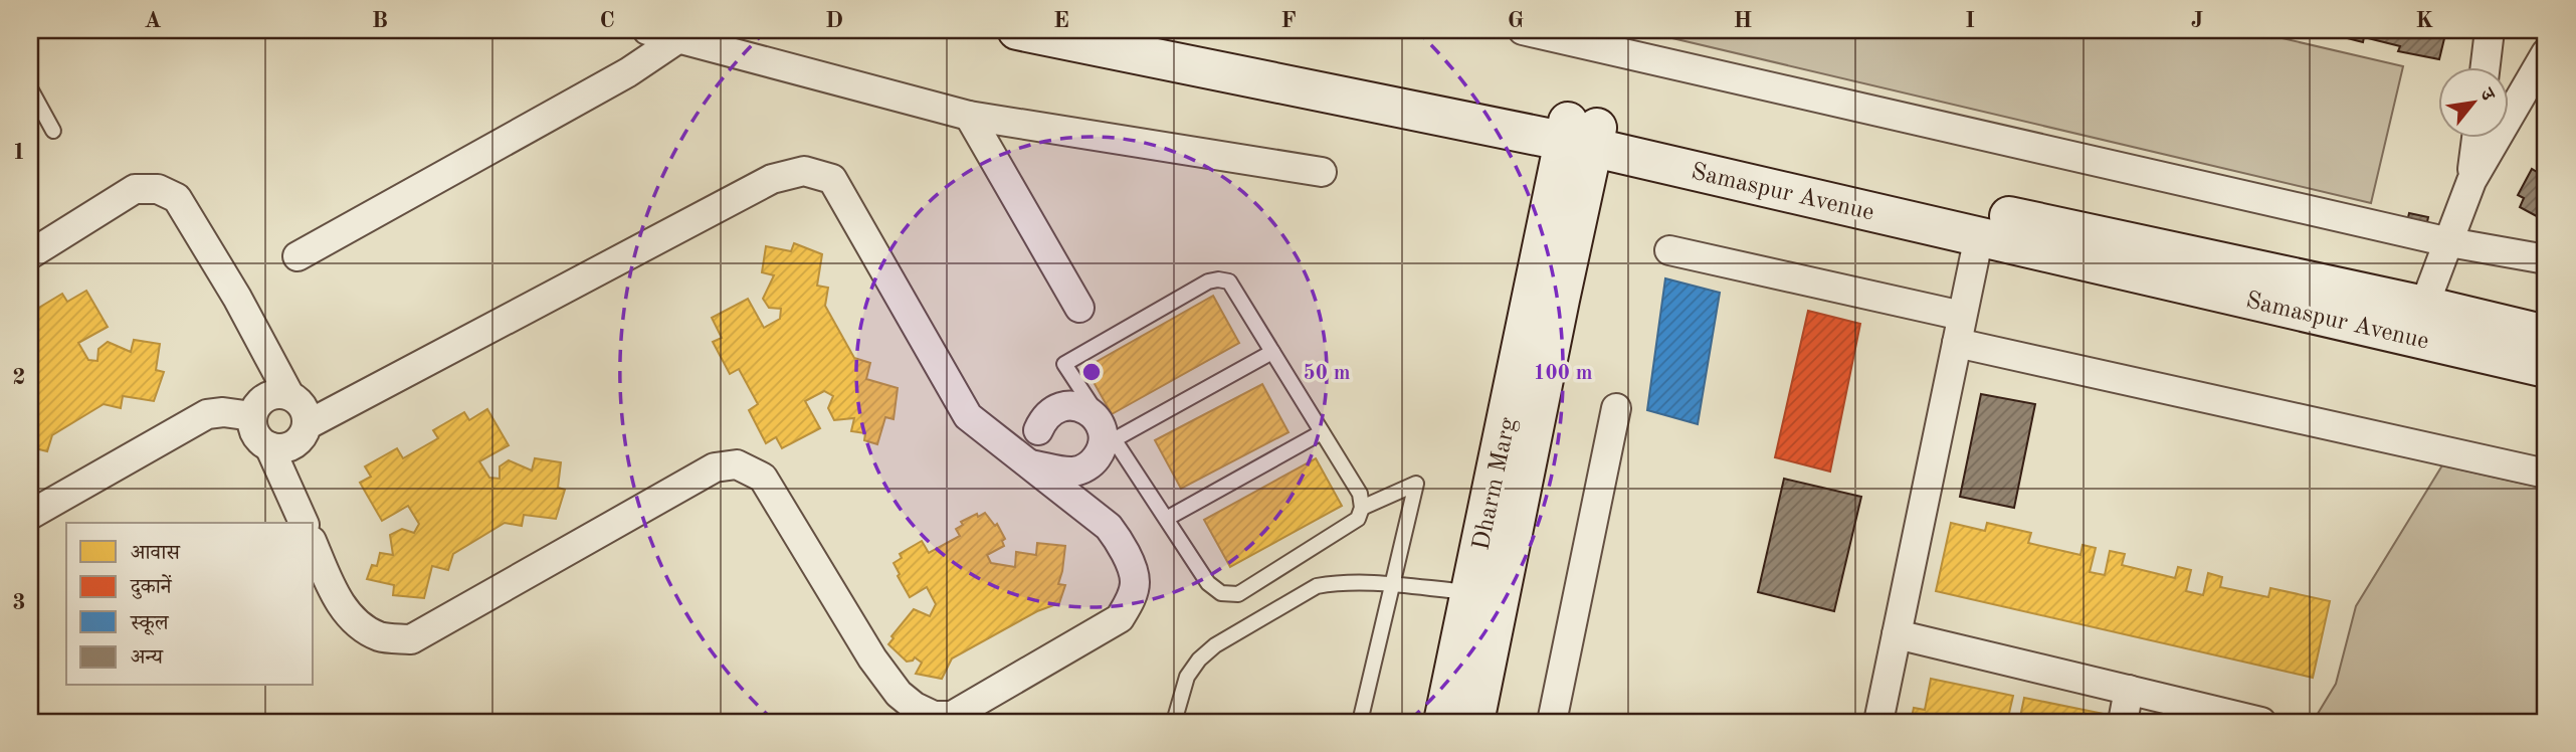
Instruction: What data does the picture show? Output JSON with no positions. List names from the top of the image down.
{
  "streets": {
    "main road": ["Samaspur Avenue", "Dharm Marg"]
  },
  "crossings": [
    ["Samaspur Avenue", "Dharm Marg"]
  ],
  "legend": [
    "आवास",
    "दुकानें",
    "स्कूल",
    "अन्य"
  ],
  "north": "top right",
  "grid": {
    "columns": [
      "A",
      "B",
      "C",
      "D",
      "E",
      "F",
      "G",
      "H",
      "I",
      "J",
      "K"
    ],
    "rows": ["1", "2", "3"]
  },
  "rings": ["50 m", "100 m"]
}
